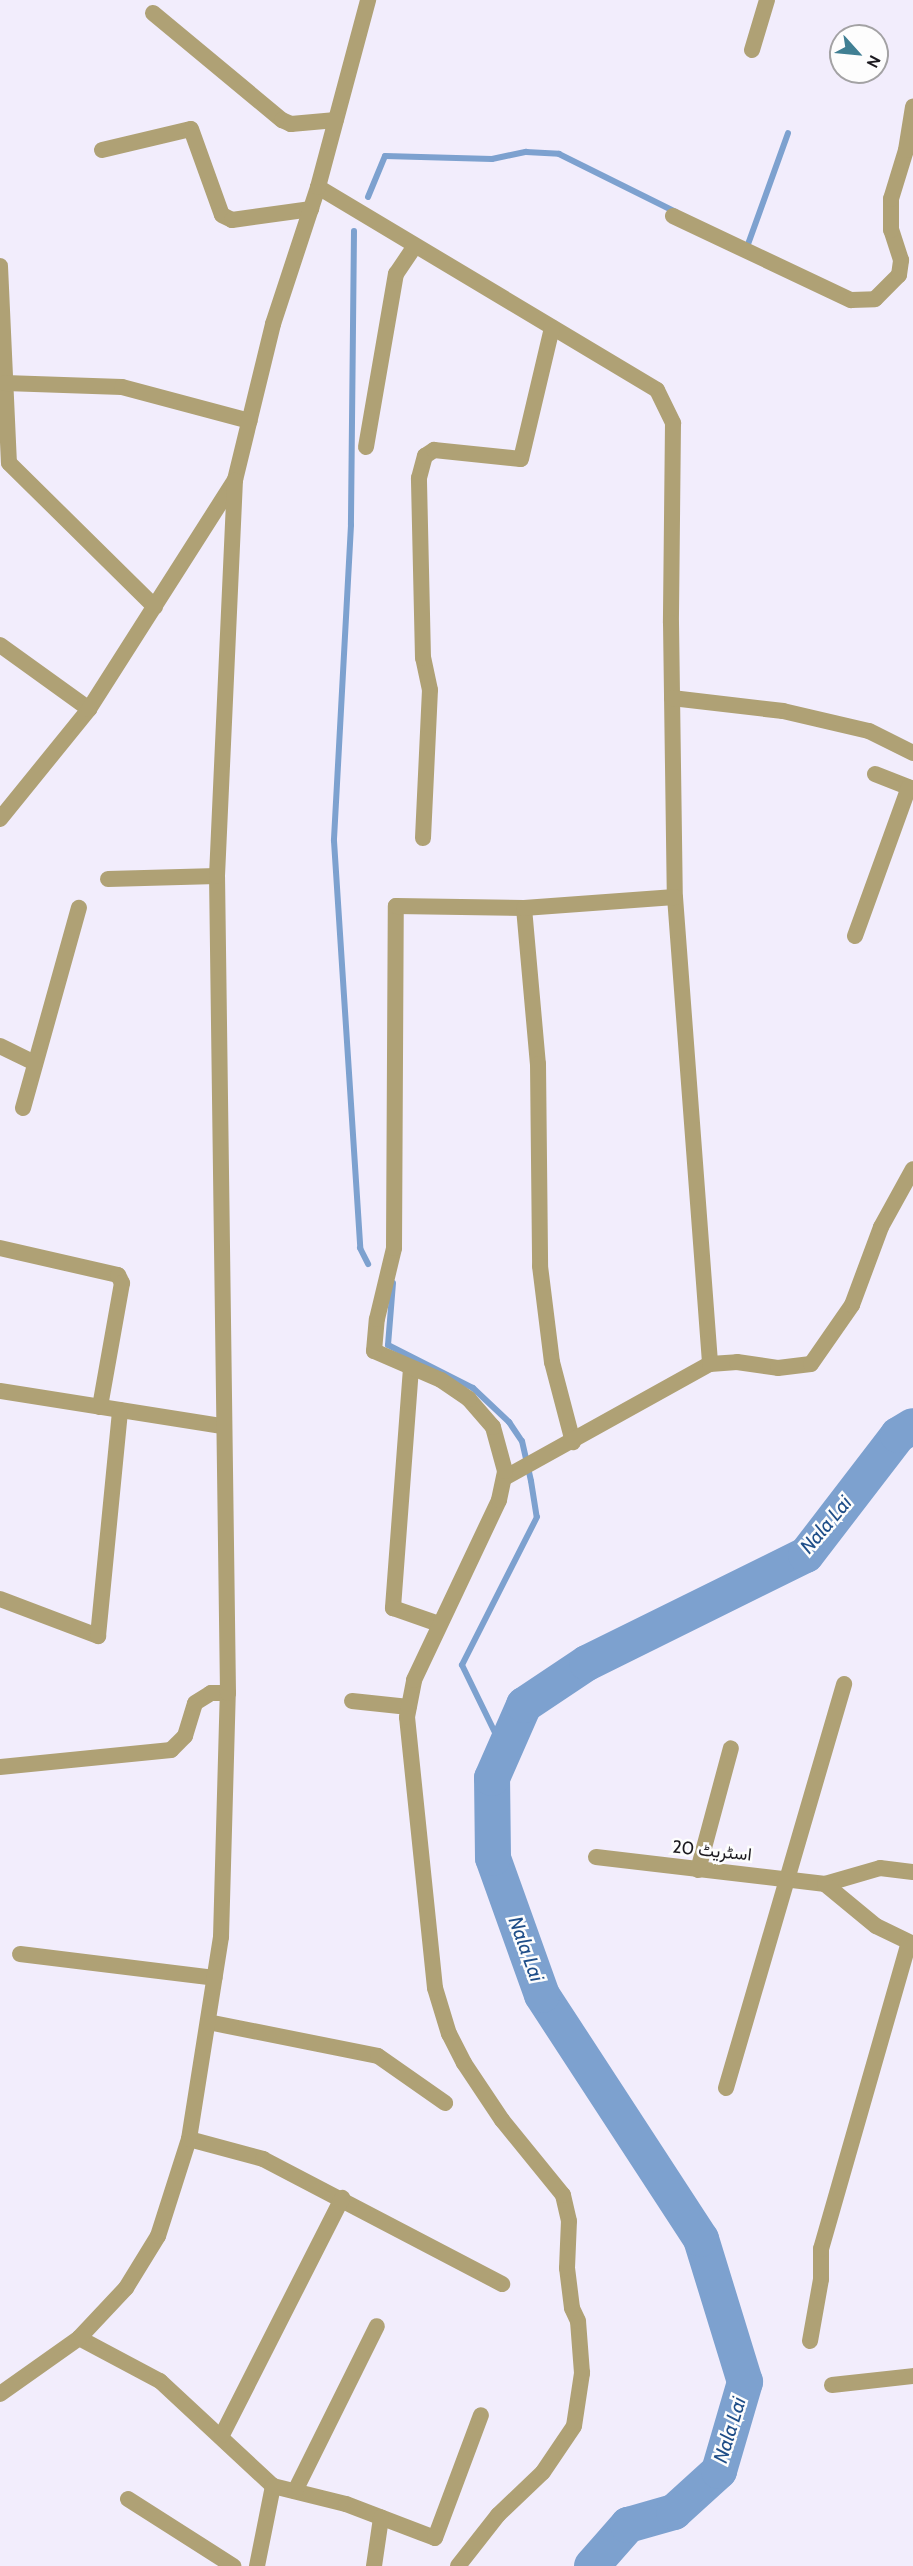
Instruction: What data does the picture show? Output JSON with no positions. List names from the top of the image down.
{
  "streets": {
    "street": ["اسٹریٹ 20"]
  },
  "water": ["Nala Lai"],
  "north": "bottom right"
}
